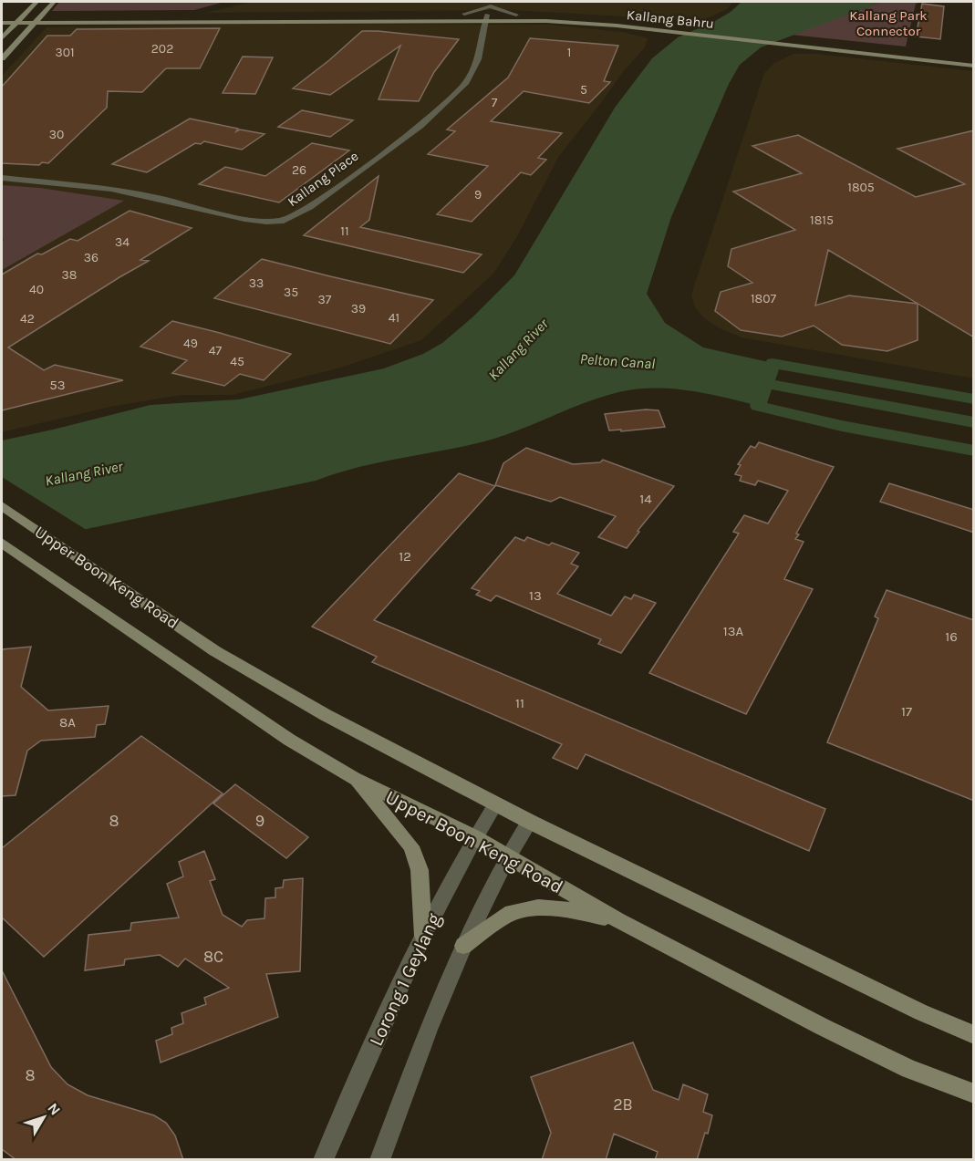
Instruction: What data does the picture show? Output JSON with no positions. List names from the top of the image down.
{
  "streets": {
    "main road": ["Kallang Bahru", "Upper Boon Keng Road"],
    "street": ["Kallang Place", "Lorong 1 Geylang"]
  },
  "crossings": [
    ["Kallang Bahru", "Kallang Place"],
    ["Upper Boon Keng Road", "Lorong 1 Geylang"]
  ],
  "water": ["Kallang River", "Pelton Canal"],
  "parks": ["Kallang Park Connector"],
  "house_numbers": [
    "202",
    "301",
    "1",
    "5",
    "7",
    "30",
    "26",
    "1805",
    "9",
    "1815",
    "11",
    "34",
    "36",
    "38",
    "33",
    "40",
    "35",
    "1807",
    "37",
    "39",
    "41",
    "42",
    "49",
    "47",
    "45",
    "53",
    "14",
    "12",
    "13",
    "13A",
    "16",
    "11",
    "17",
    "8A",
    "8",
    "9",
    "8C",
    "8",
    "2B"
  ],
  "north": "top right"
}
